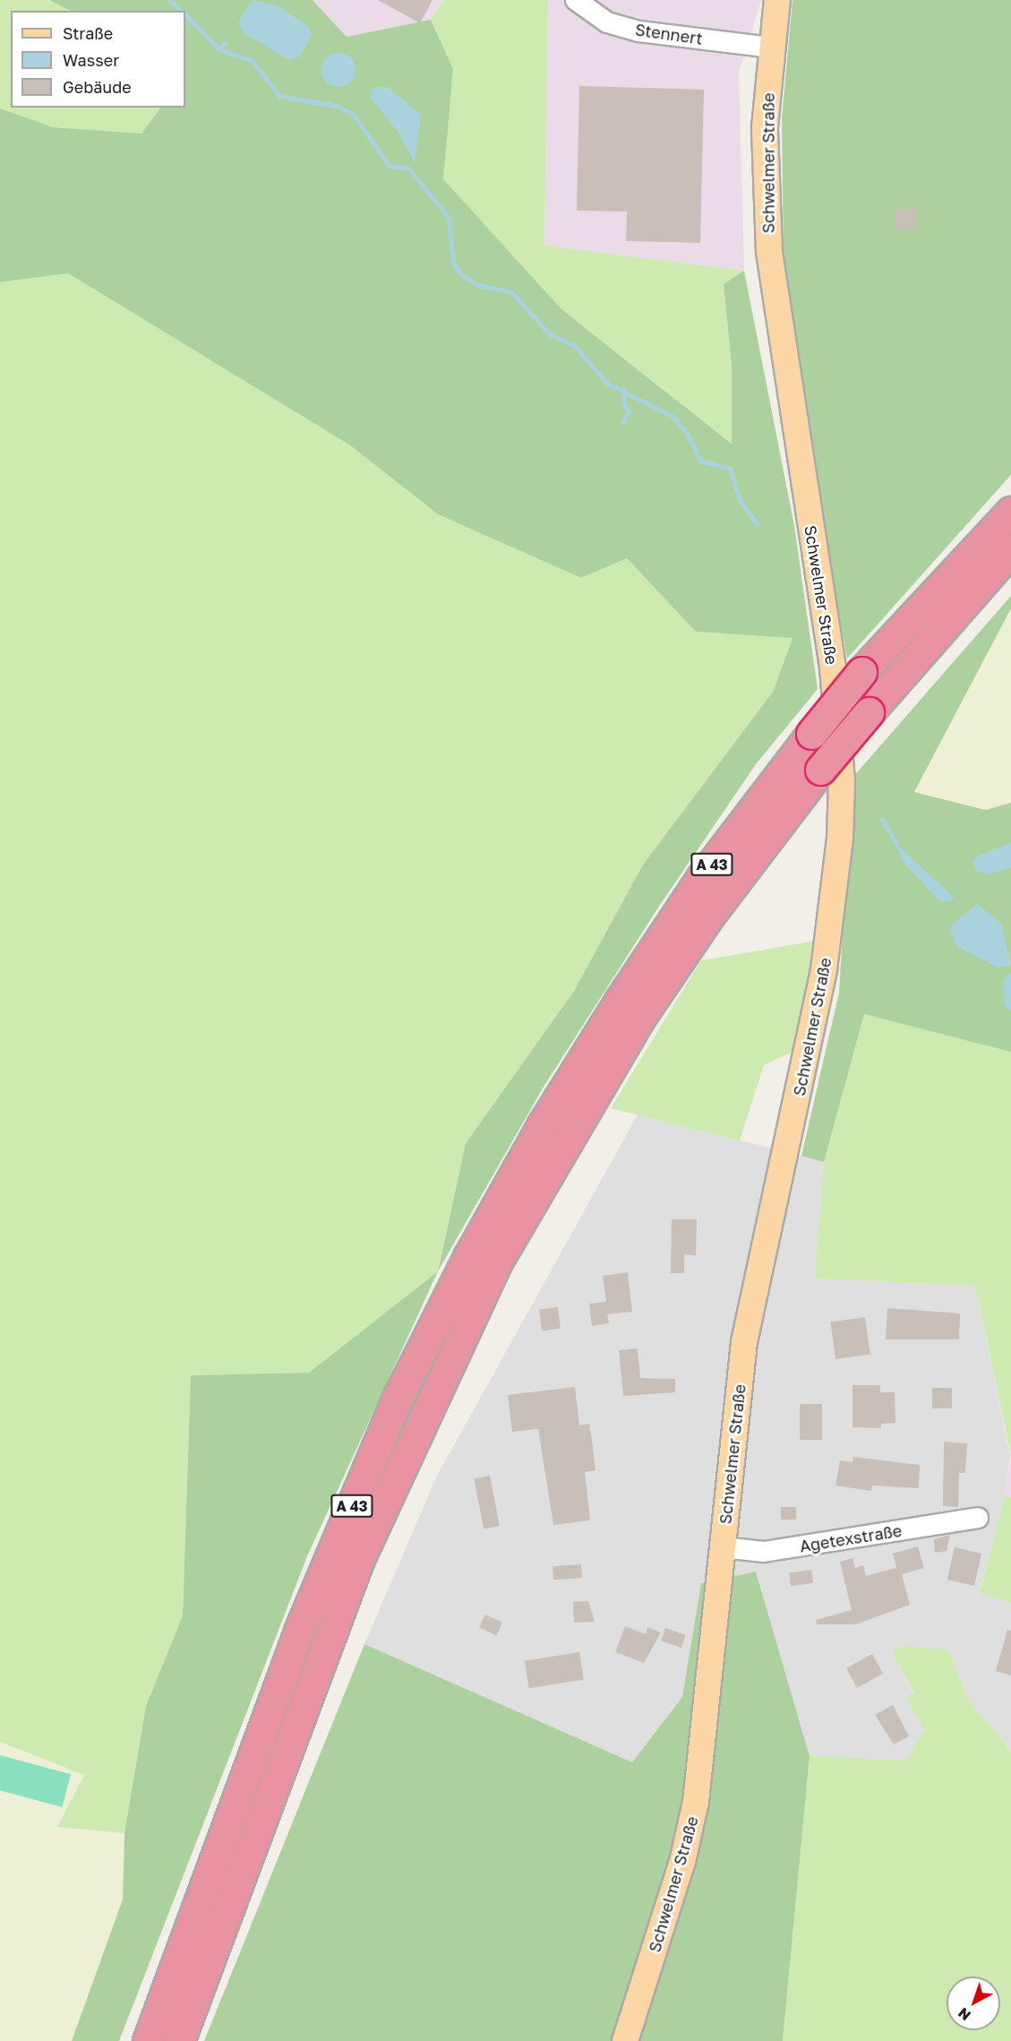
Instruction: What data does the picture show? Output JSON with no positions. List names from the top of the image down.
{
  "streets": {
    "highway": ["A 43"],
    "main road": ["Schwelmer Straße"],
    "street": ["Stennert", "Agetexstraße"]
  },
  "crossings": [
    ["Stennert", "Schwelmer Straße"],
    ["Schwelmer Straße", "Agetexstraße"]
  ],
  "legend": ["Straße", "Wasser", "Gebäude"],
  "north": "bottom left"
}
